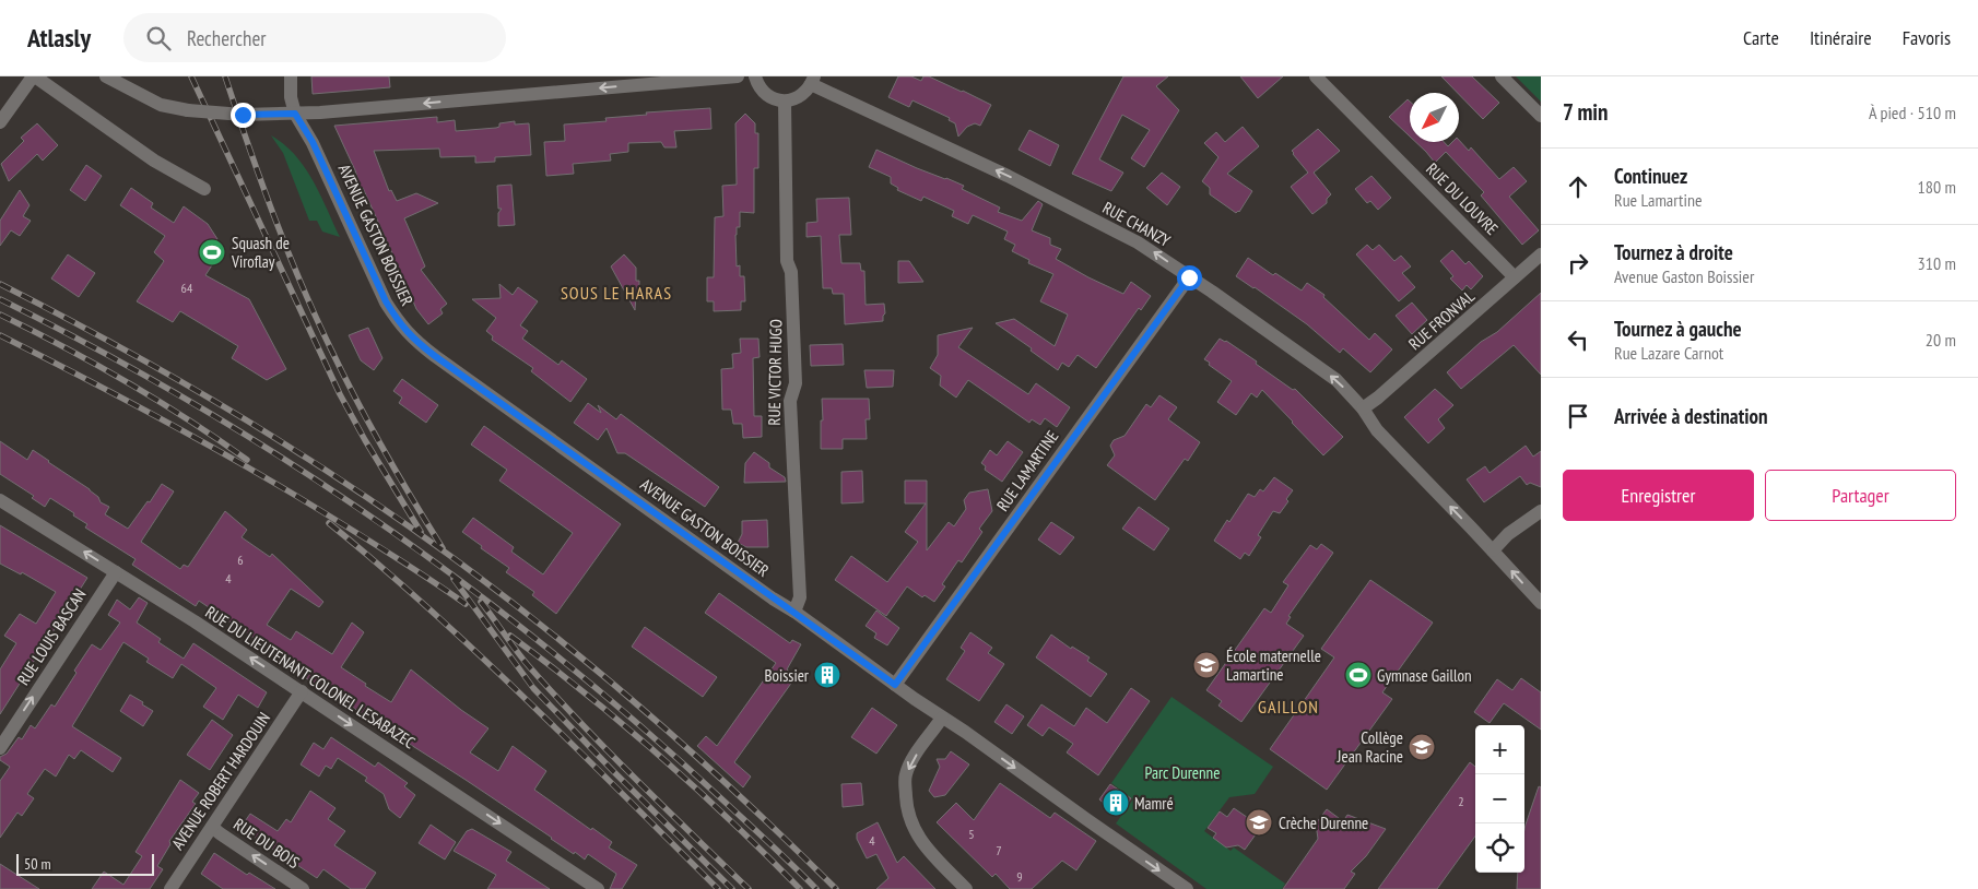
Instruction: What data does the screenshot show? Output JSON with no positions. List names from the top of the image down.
{
  "streets": {
    "street": [
      "RUE DU LOUVRE",
      "RUE CHANZY",
      "AVENUE GASTON BOISSIER",
      "RUE FRONVAL",
      "RUE VICTOR HUGO",
      "RUE LAMARTINE",
      "RUE LOUIS BASCAN",
      "RUE DU LIEUTENANT COLONEL LESABAZEC",
      "AVENUE ROBERT HARDOUIN",
      "RUE DU BOIS"
    ]
  },
  "crossings": [
    ["RUE DU LOUVRE", "RUE FRONVAL"],
    ["RUE CHANZY", "RUE FRONVAL"],
    ["RUE CHANZY", "RUE LAMARTINE"],
    ["AVENUE GASTON BOISSIER", "RUE VICTOR HUGO"],
    ["AVENUE GASTON BOISSIER", "RUE LAMARTINE"],
    ["RUE LOUIS BASCAN", "RUE DU LIEUTENANT COLONEL LESABAZEC"],
    ["RUE DU LIEUTENANT COLONEL LESABAZEC", "AVENUE ROBERT HARDOUIN"],
    ["AVENUE ROBERT HARDOUIN", "RUE DU BOIS"]
  ],
  "one_way": ["RUE CHANZY", "RUE LOUIS BASCAN", "RUE DU BOIS"],
  "districts": ["SOUS LE HARAS", "GAILLON"],
  "parks": ["Parc Durenne"],
  "places": {
    "sports": ["Squash de Viroflay", "Gymnase Gaillon"],
    "school or university": ["École maternelle Lamartine", "Collège Jean Racine", "Crèche Durenne"],
    "building": ["Boissier", "Mamré"]
  },
  "house_numbers": [
    "64",
    "6",
    "4",
    "2",
    "5",
    "4",
    "7",
    "9"
  ],
  "scale_bar": "50 m",
  "north": "bottom left",
  "page": {
    "header": "Atlasly",
    "search": "Rechercher",
    "nav": ["Carte", "Itinéraire", "Favoris"],
    "heading": ["7 min", "À pied · 510 m"],
    "list": [
      ["Continuez", "Rue Lamartine", "180 m"],
      ["Tournez à droite", "Avenue Gaston Boissier", "310 m"],
      ["Tournez à gauche", "Rue Lazare Carnot", "20 m"],
      "Arrivée à destination"
    ],
    "buttons": ["Enregistrer", "Partager"],
    "map_buttons": ["+", "−"],
    "scale": "50 m"
  }
}
